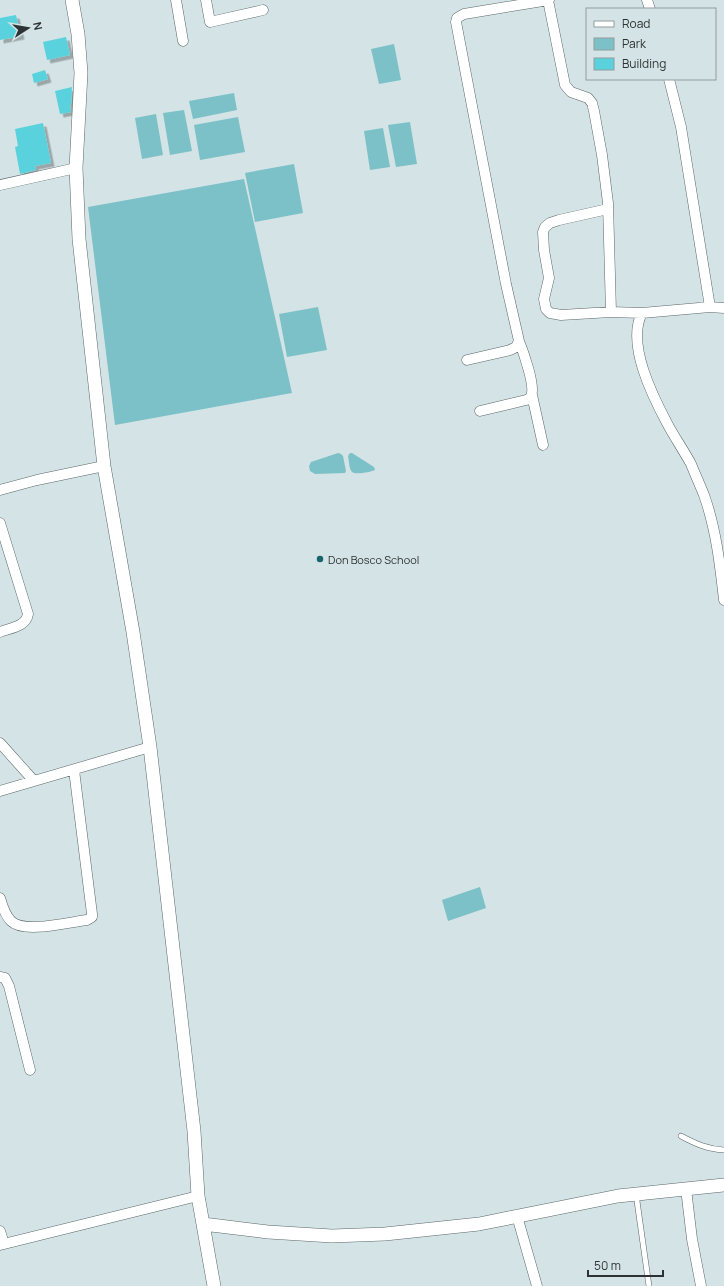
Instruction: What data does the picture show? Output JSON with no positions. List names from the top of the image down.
{
  "places": ["Don Bosco School"],
  "legend": ["Road", "Park", "Building"],
  "scale_bar": "50 m",
  "north": "right"
}
